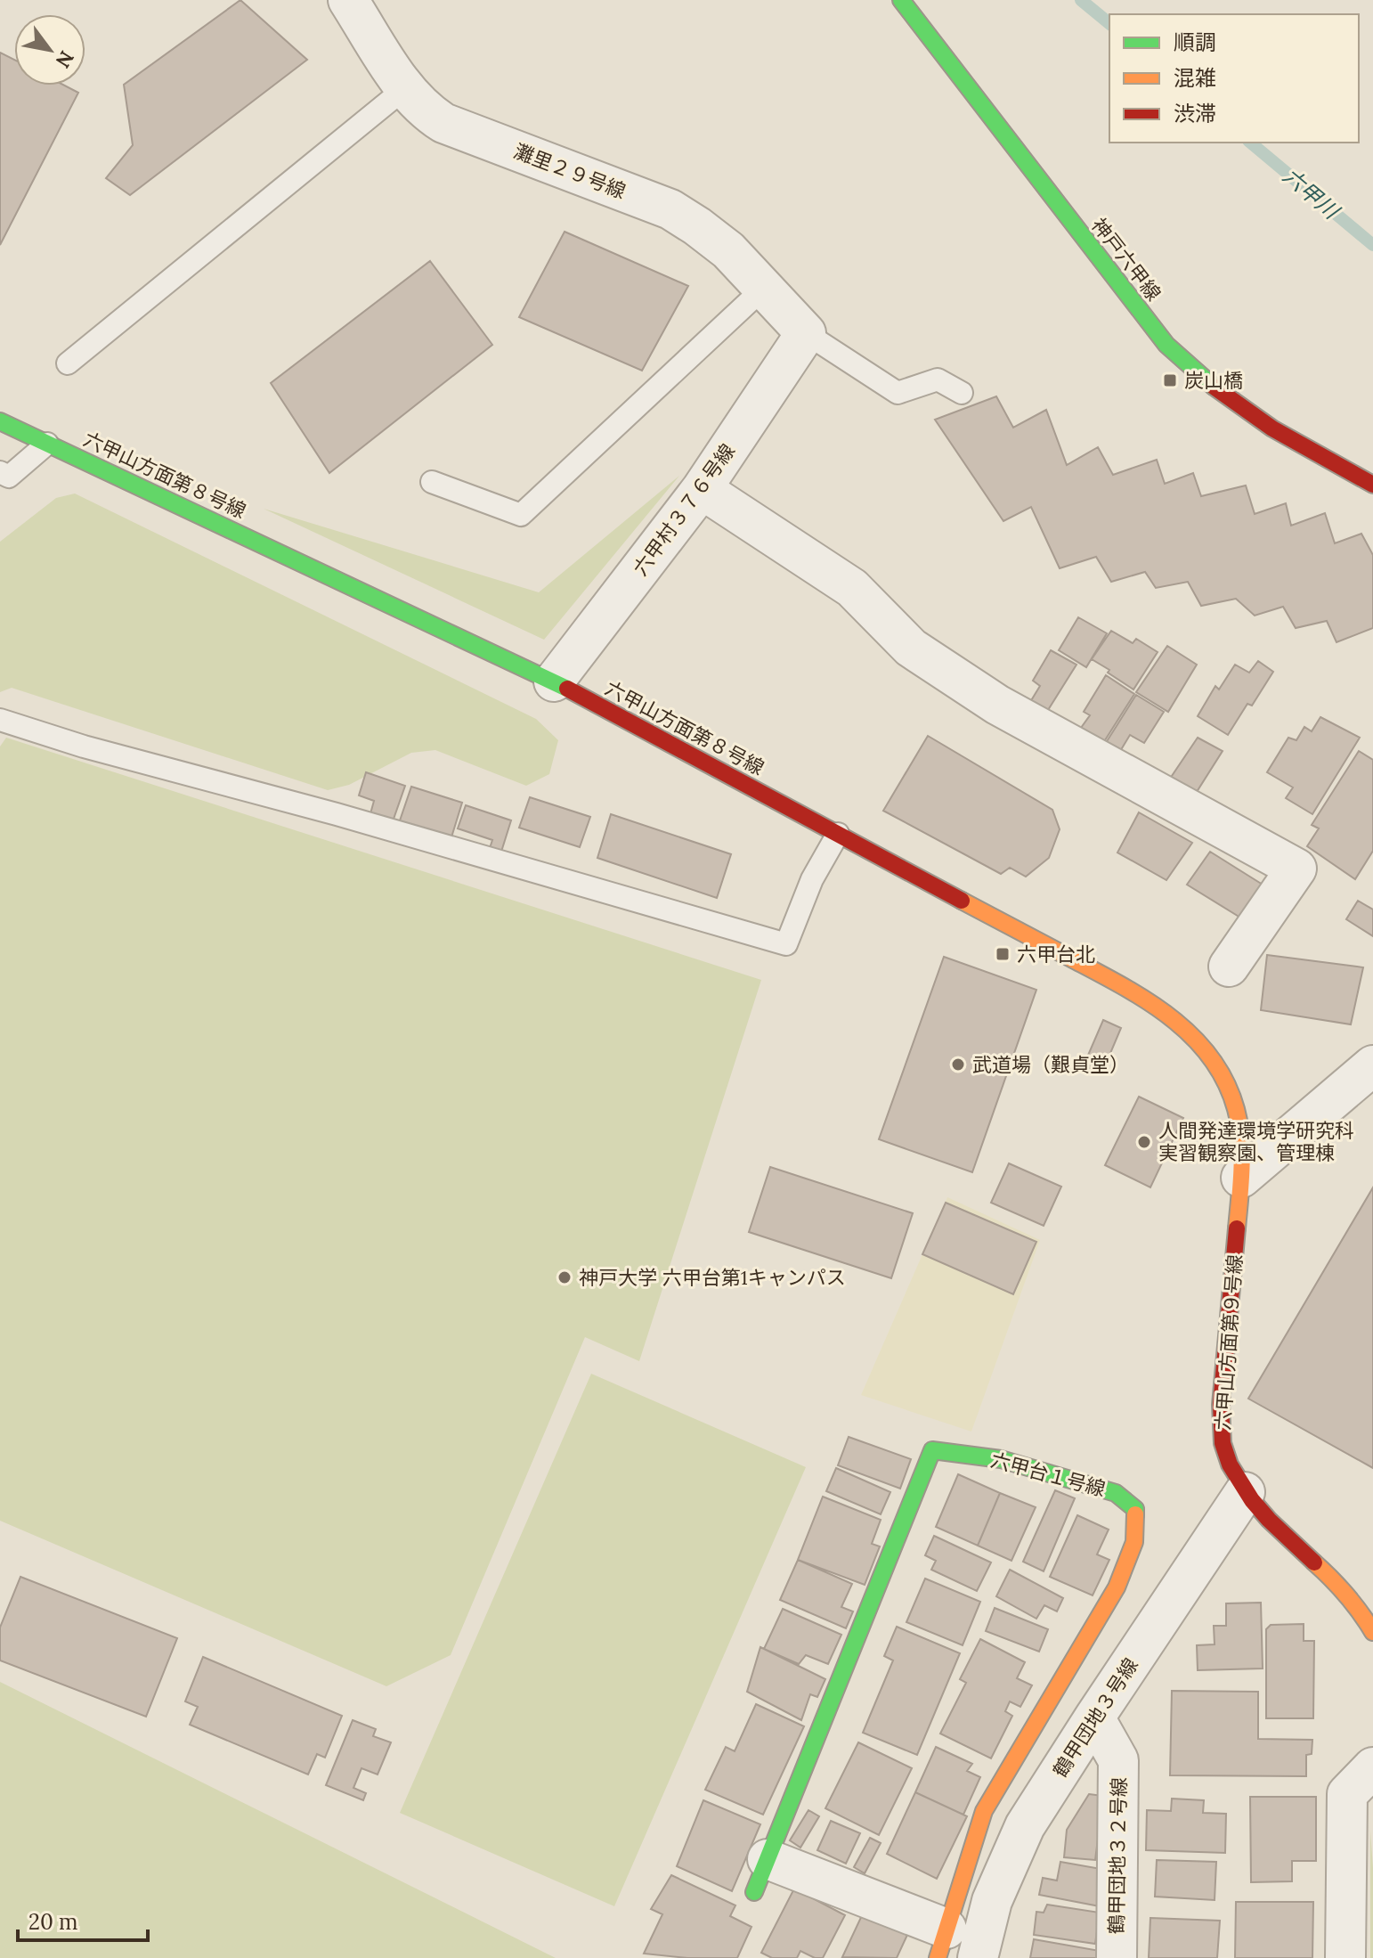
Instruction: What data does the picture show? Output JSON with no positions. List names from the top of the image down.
{
  "streets": {
    "street": [
      "灘里２９号線",
      "神戸六甲線",
      "六甲山方面第８号線",
      "六甲村３７６号線",
      "六甲山方面第９号線",
      "六甲台１号線",
      "鶴甲団地３号線",
      "鶴甲団地３２号線"
    ]
  },
  "crossings": [
    ["灘里２９号線", "六甲村３７６号線"],
    ["六甲山方面第８号線", "六甲村３７６号線"],
    ["六甲山方面第８号線", "六甲山方面第９号線"],
    ["六甲山方面第９号線", "鶴甲団地３号線"],
    ["鶴甲団地３号線", "鶴甲団地３２号線"]
  ],
  "water": ["六甲川"],
  "places": {
    "transit": ["炭山橋", "六甲台北"],
    "other": ["武道場（艱貞堂）", "人間発達環境学研究科 実習観察園、管理棟", "神戸大学 六甲台第1キャンパス"]
  },
  "legend": ["順調", "混雑", "渋滞"],
  "scale_bar": "20 m",
  "north": "bottom right"
}
